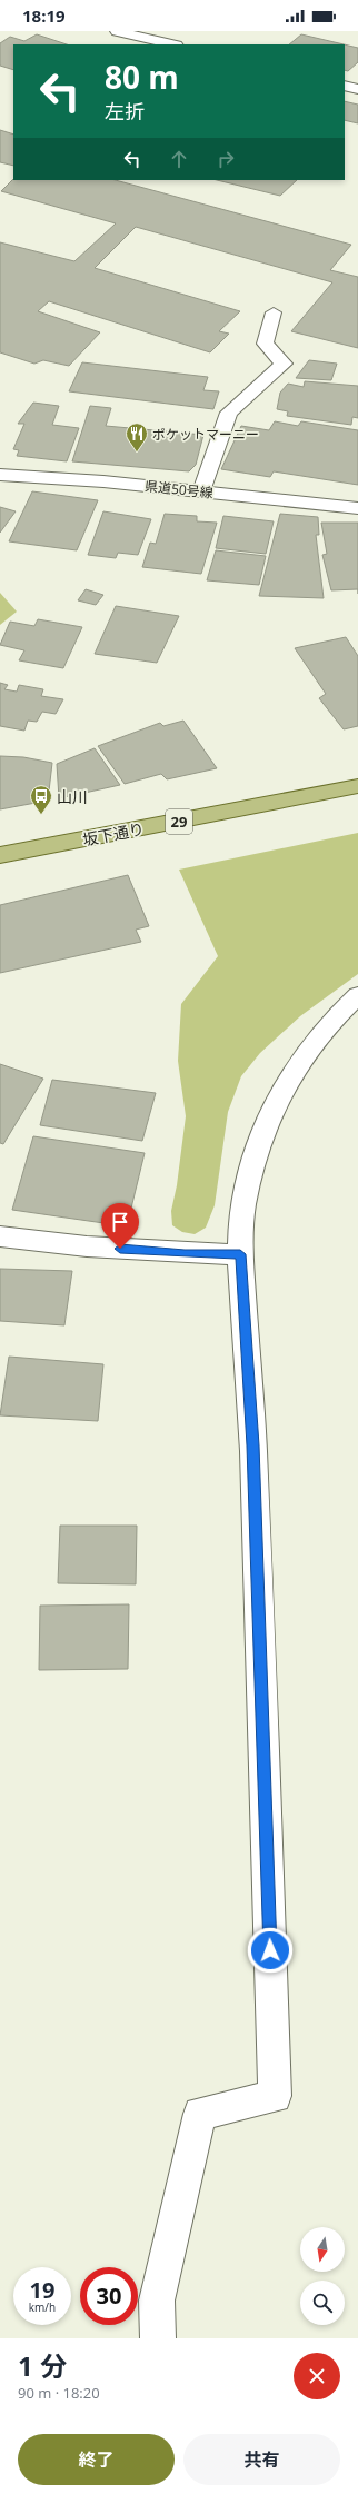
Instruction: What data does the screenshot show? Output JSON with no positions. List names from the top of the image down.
{
  "streets": {
    "main road": ["29", "坂下通り"],
    "street": ["県道50号線"]
  },
  "places": {
    "restaurant": ["ポケットマーニー"],
    "bus stop": ["山川"]
  },
  "north": "bottom",
  "page": {
    "status": "18:19",
    "turn": ["80 m", "左折"],
    "speed": "19 km/h",
    "limit": "30",
    "heading": ["1 分", "90 m · 18:20"],
    "buttons": ["終了", "共有"]
  }
}
